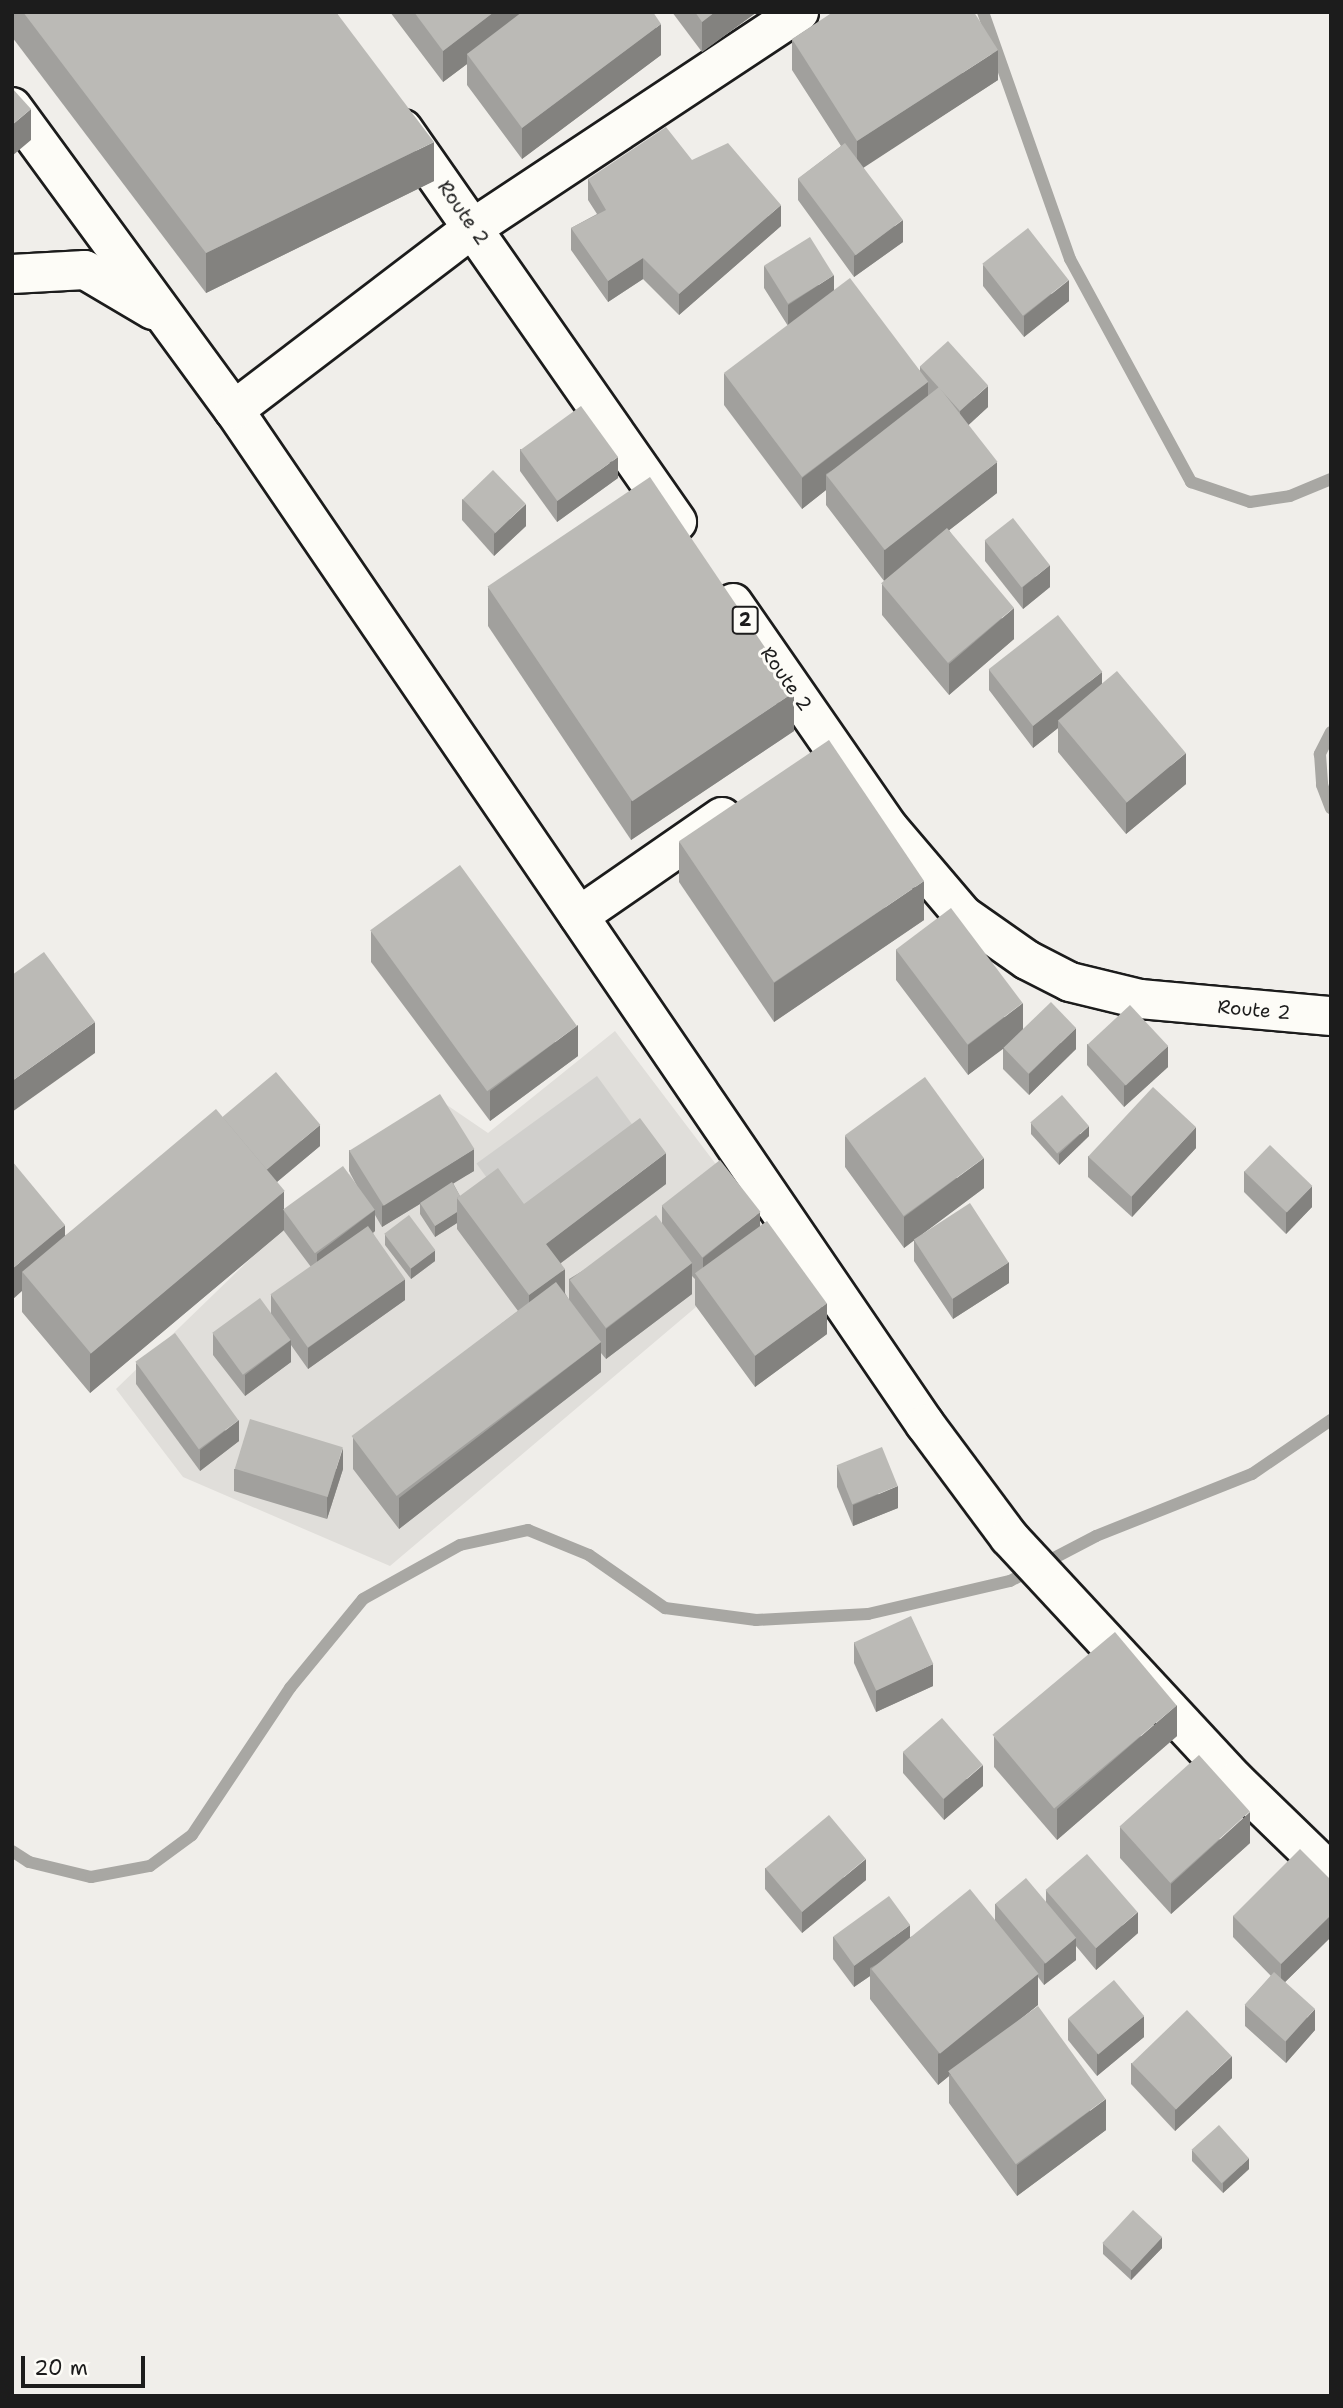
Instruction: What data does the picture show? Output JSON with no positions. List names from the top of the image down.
{
  "streets": {
    "main road": ["Route 2", "2"]
  },
  "scale_bar": "20 m"
}
